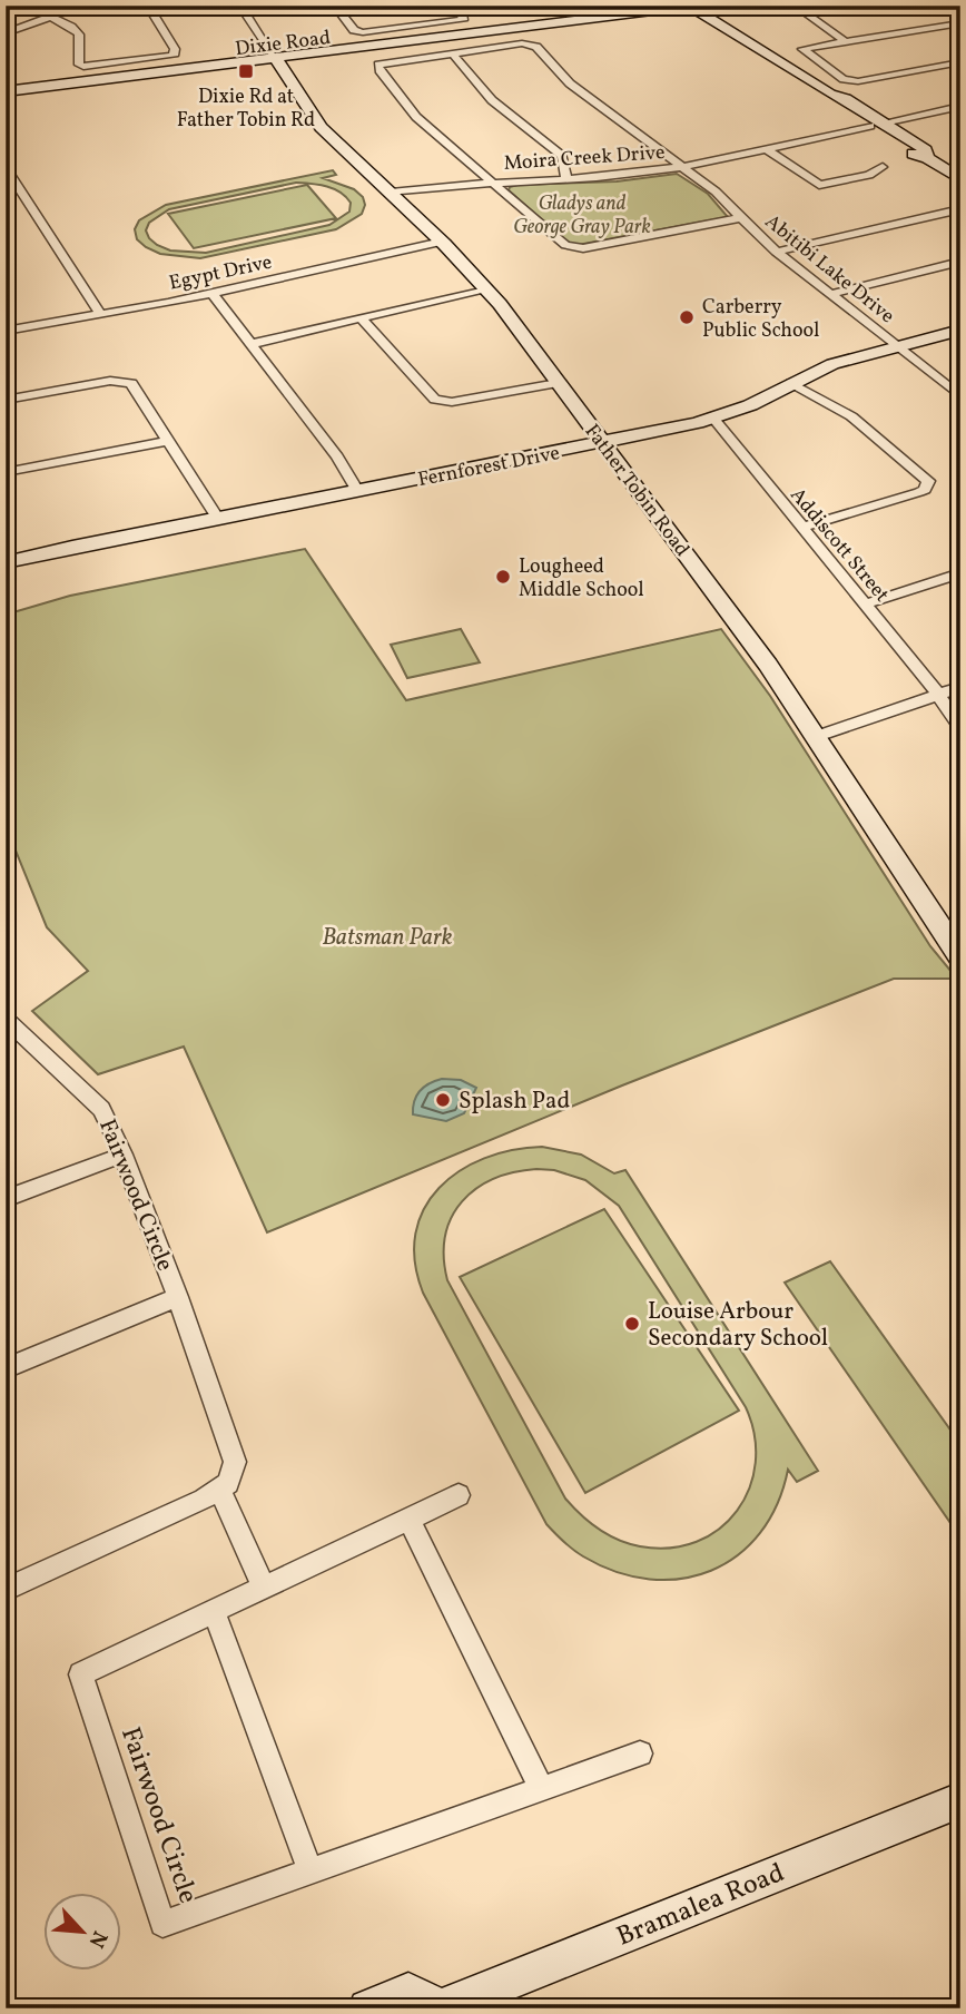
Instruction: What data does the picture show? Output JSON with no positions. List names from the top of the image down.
{
  "streets": {
    "main road": [
      "Dixie Road",
      "Fernforest Drive",
      "Father Tobin Road",
      "Bramalea Road"
    ],
    "street": [
      "Moira Creek Drive",
      "Abitibi Lake Drive",
      "Egypt Drive",
      "Addiscott Street",
      "Fairwood Circle"
    ]
  },
  "crossings": [
    ["Dixie Road", "Father Tobin Road"],
    ["Moira Creek Drive", "Abitibi Lake Drive"],
    ["Moira Creek Drive", "Father Tobin Road"],
    ["Abitibi Lake Drive", "Fernforest Drive"],
    ["Egypt Drive", "Father Tobin Road"],
    ["Fernforest Drive", "Father Tobin Road"],
    ["Fernforest Drive", "Addiscott Street"]
  ],
  "parks": ["Gladys and George Gray Park", "Batsman Park"],
  "places": {
    "transit": ["Dixie Rd at Father Tobin Rd"],
    "other": [
      "Carberry Public School",
      "Lougheed Middle School",
      "Splash Pad",
      "Louise Arbour Secondary School"
    ]
  },
  "north": "bottom right"
}
